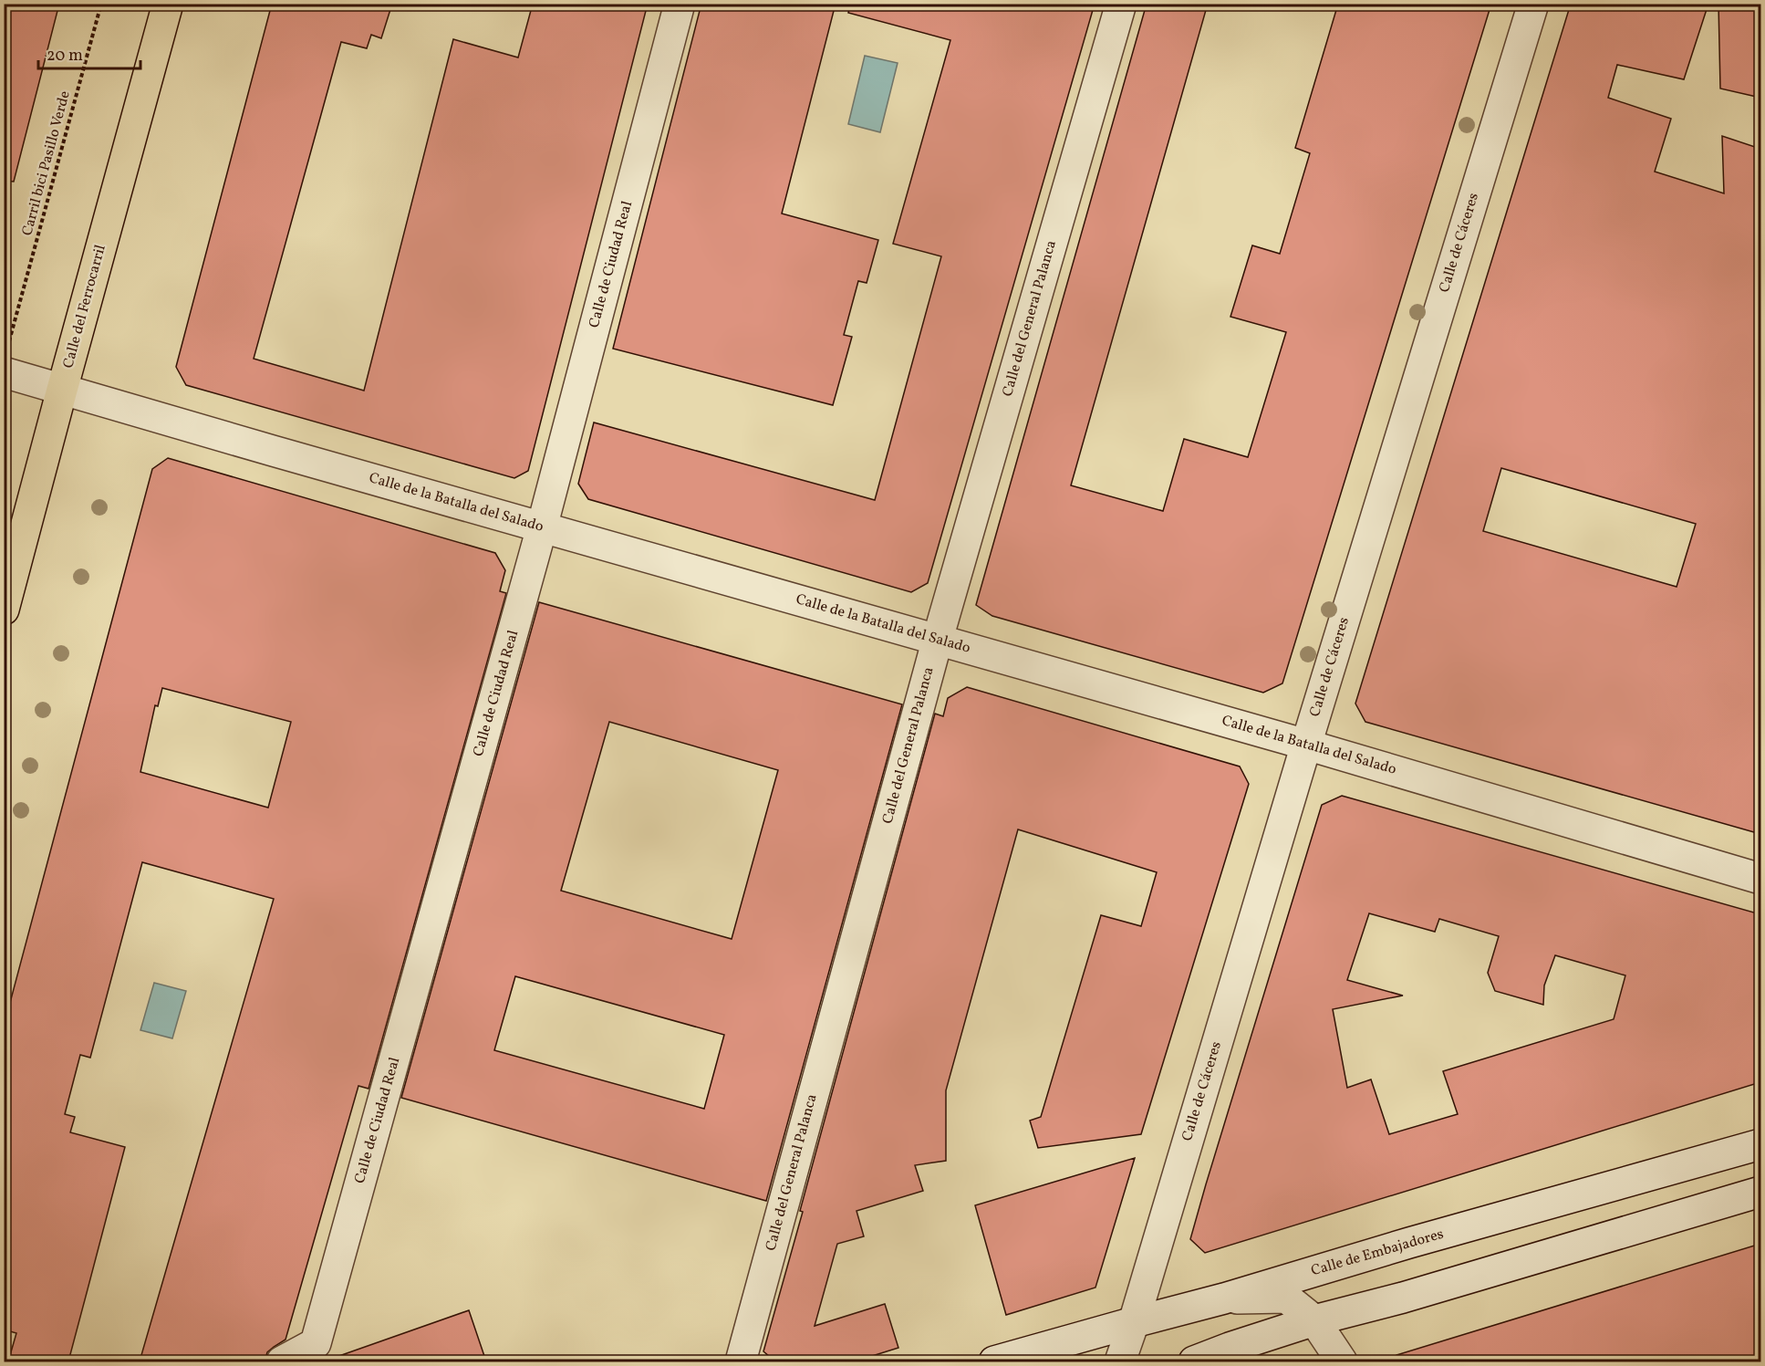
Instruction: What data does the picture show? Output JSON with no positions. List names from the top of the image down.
{
  "streets": {
    "main road": ["Calle del Ferrocarril"],
    "street": [
      "Calle de Cáceres",
      "Calle de Ciudad Real",
      "Calle del General Palanca",
      "Calle de la Batalla del Salado",
      "Calle de Embajadores"
    ],
    "path": ["Carril bici Pasillo Verde"]
  },
  "crossings": [
    ["Carril bici Pasillo Verde", "Calle de la Batalla del Salado"],
    ["Calle de Cáceres", "Calle de la Batalla del Salado"],
    ["Calle de Cáceres", "Calle de Embajadores"],
    ["Calle de Ciudad Real", "Calle de la Batalla del Salado"],
    ["Calle del Ferrocarril", "Calle de la Batalla del Salado"],
    ["Calle del General Palanca", "Calle de la Batalla del Salado"]
  ],
  "scale_bar": "20 m"
}
